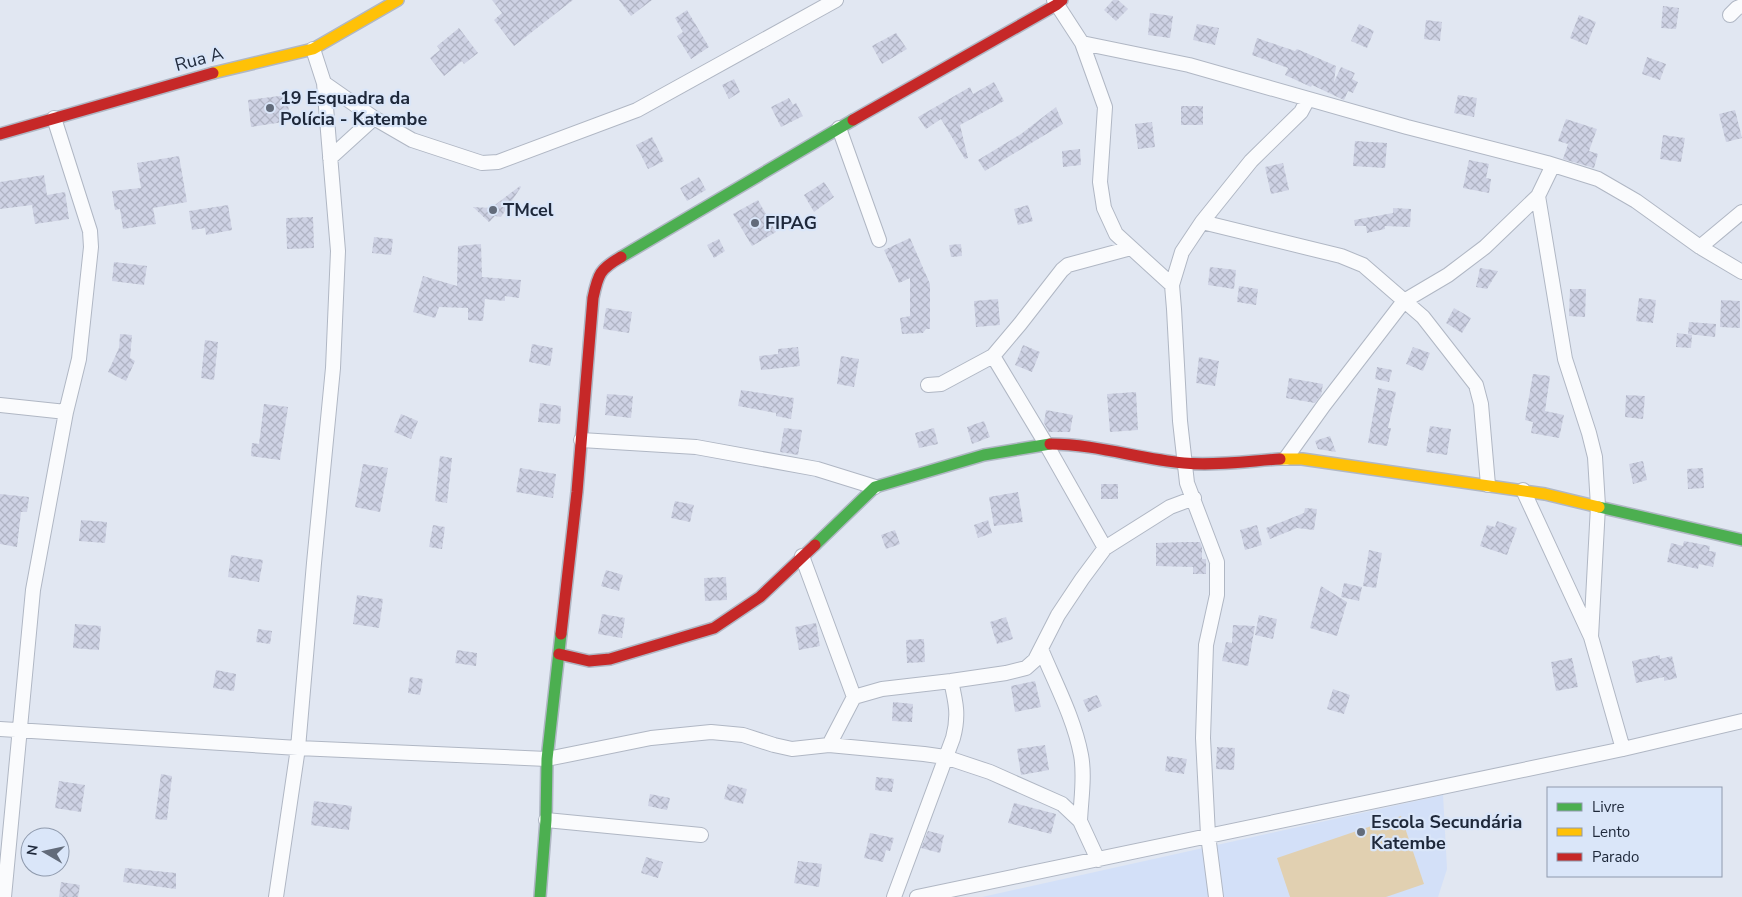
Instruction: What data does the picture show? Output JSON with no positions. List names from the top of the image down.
{
  "streets": {
    "street": ["Rua A"]
  },
  "places": [
    "19 Esquadra da Polícia - Katembe",
    "TMcel",
    "FIPAG",
    "Escola Secundária Katembe"
  ],
  "legend": ["Livre", "Lento", "Parado"],
  "north": "left"
}
